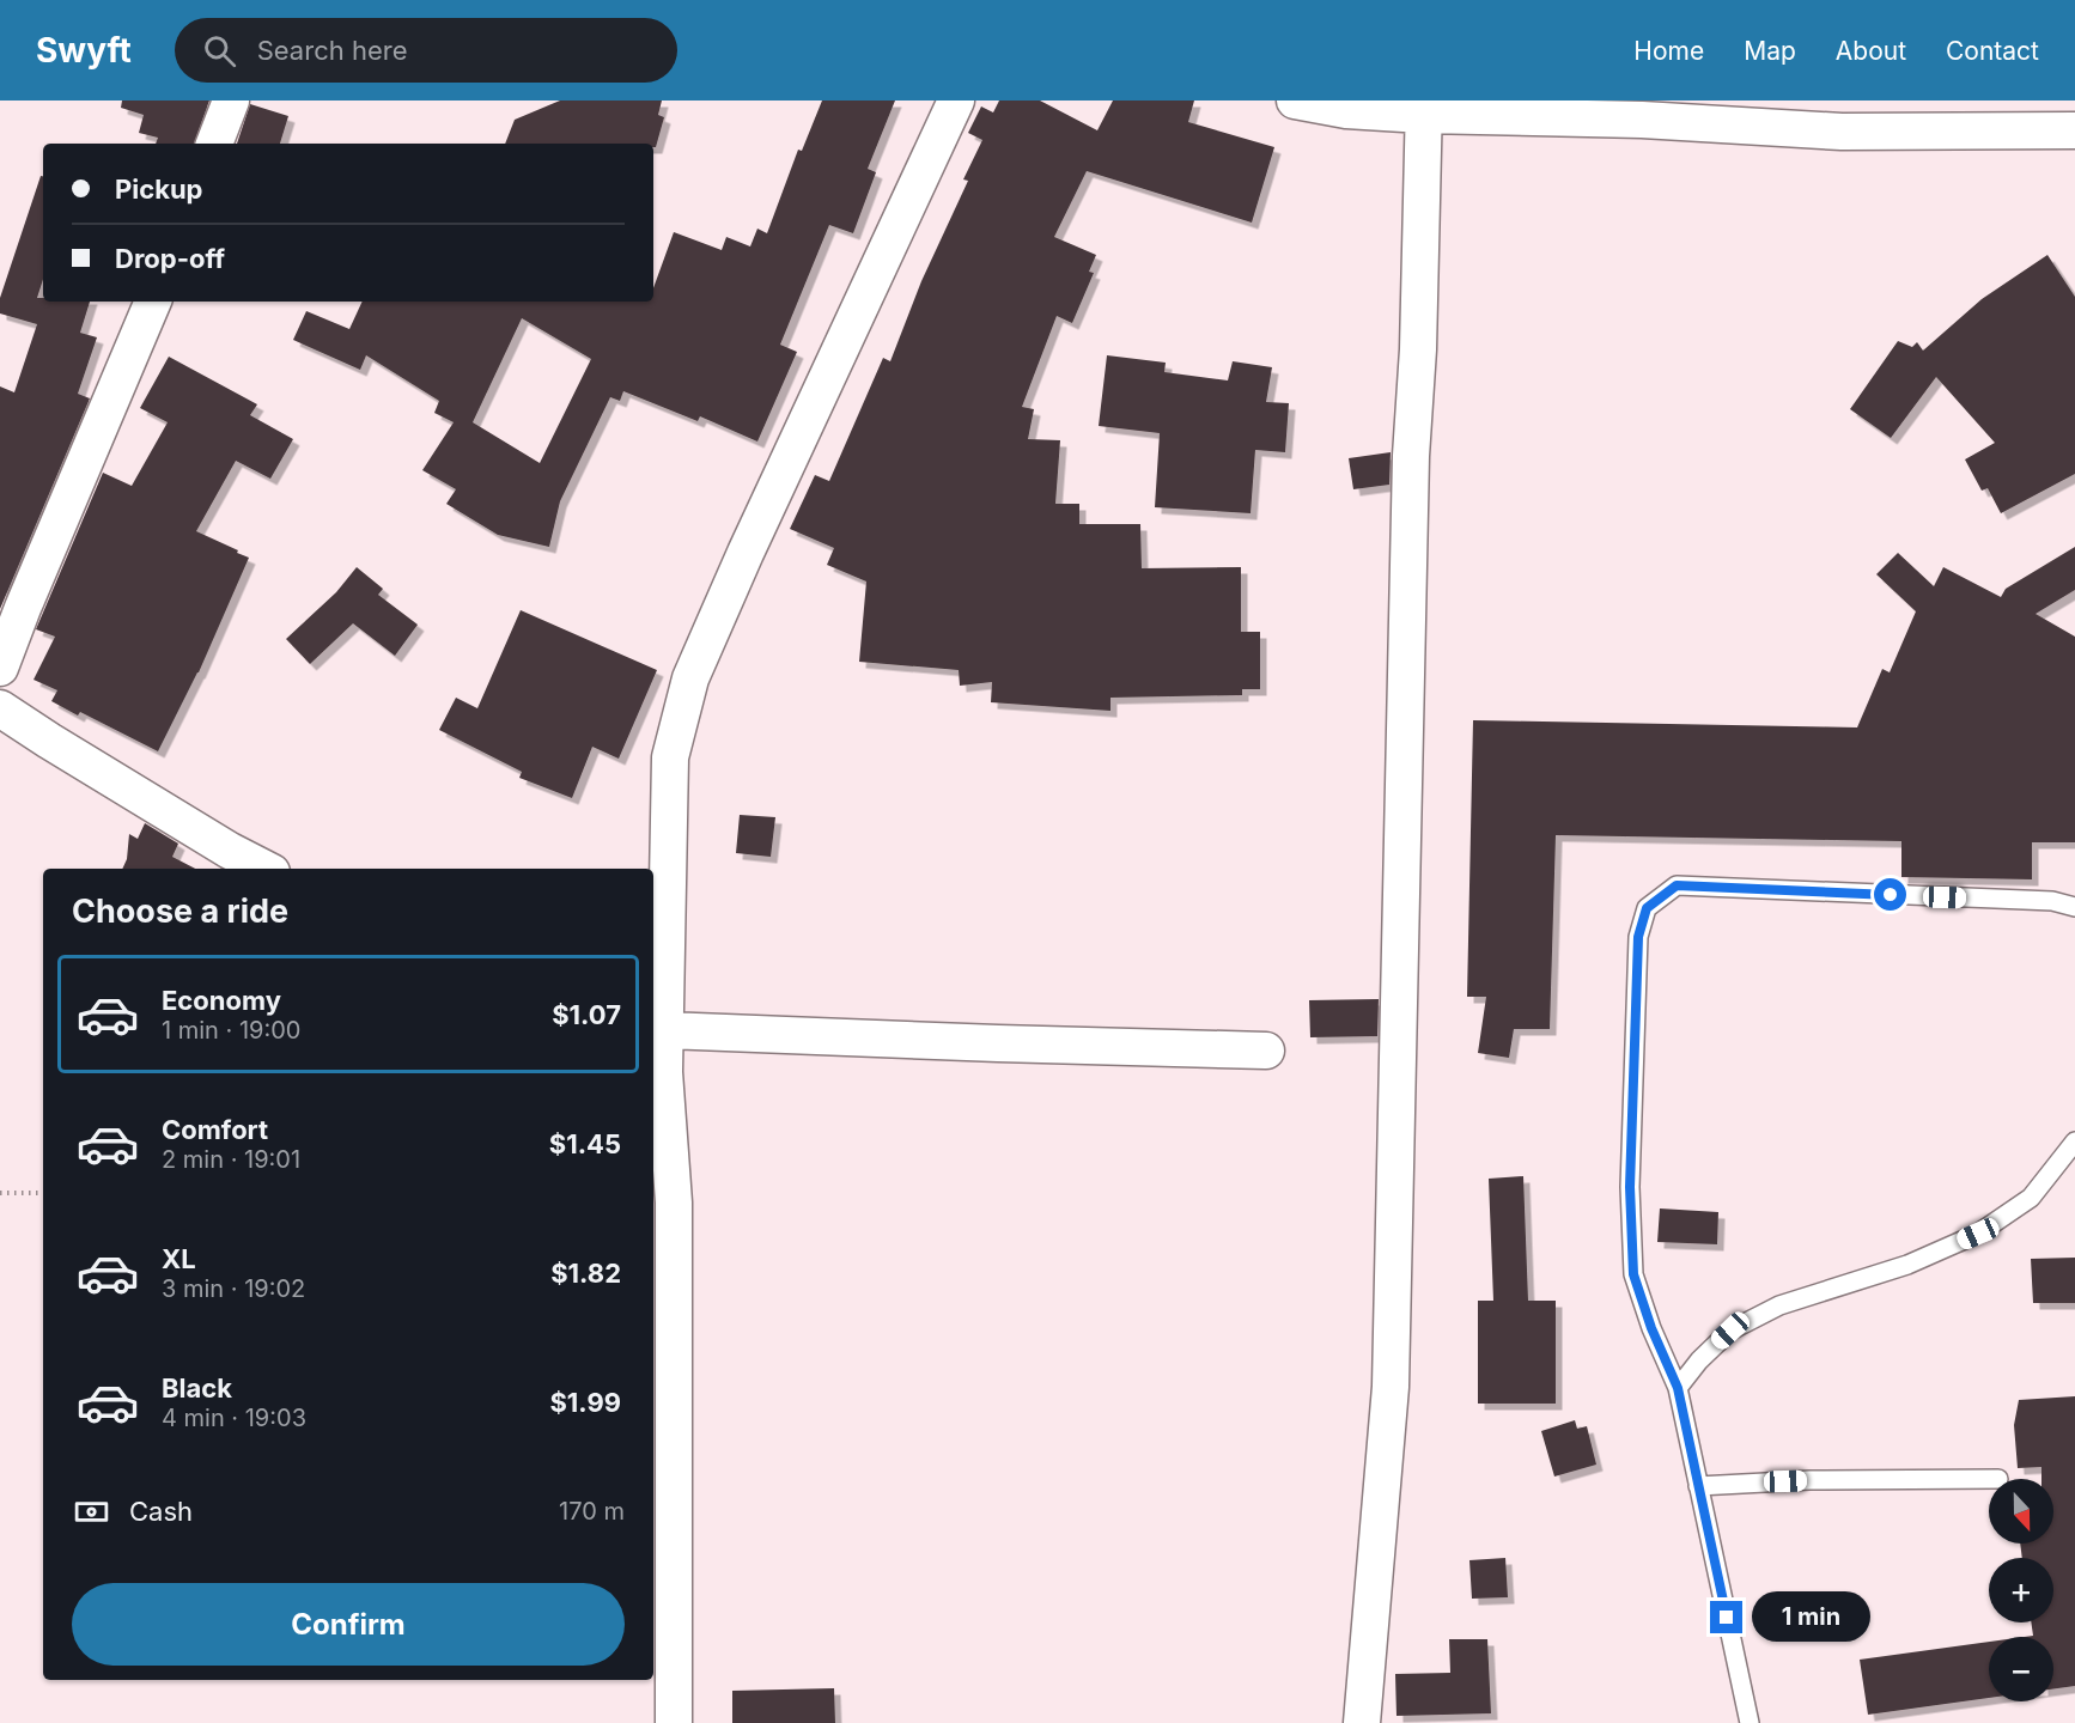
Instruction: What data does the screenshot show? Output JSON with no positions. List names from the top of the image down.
{
  "north": "bottom",
  "page": {
    "header": "Swyft",
    "search": "Search here",
    "nav": [
      "Home",
      "Map",
      "About",
      "Contact"
    ],
    "banner": ["Pickup", "Drop-off"],
    "heading": "Choose a ride",
    "list": [
      {
        "name": "Economy",
        "note": "1 min · 19:00",
        "value": "$1.07"
      },
      {
        "name": "Comfort",
        "note": "2 min · 19:01",
        "value": "$1.45"
      },
      {
        "name": "XL",
        "note": "3 min · 19:02",
        "value": "$1.82"
      },
      {
        "name": "Black",
        "note": "4 min · 19:03",
        "value": "$1.99"
      }
    ],
    "pay": ["Cash", "170 m"],
    "map_buttons": ["+", "−"],
    "buttons": "Confirm",
    "bubble": "1 min"
  }
}
